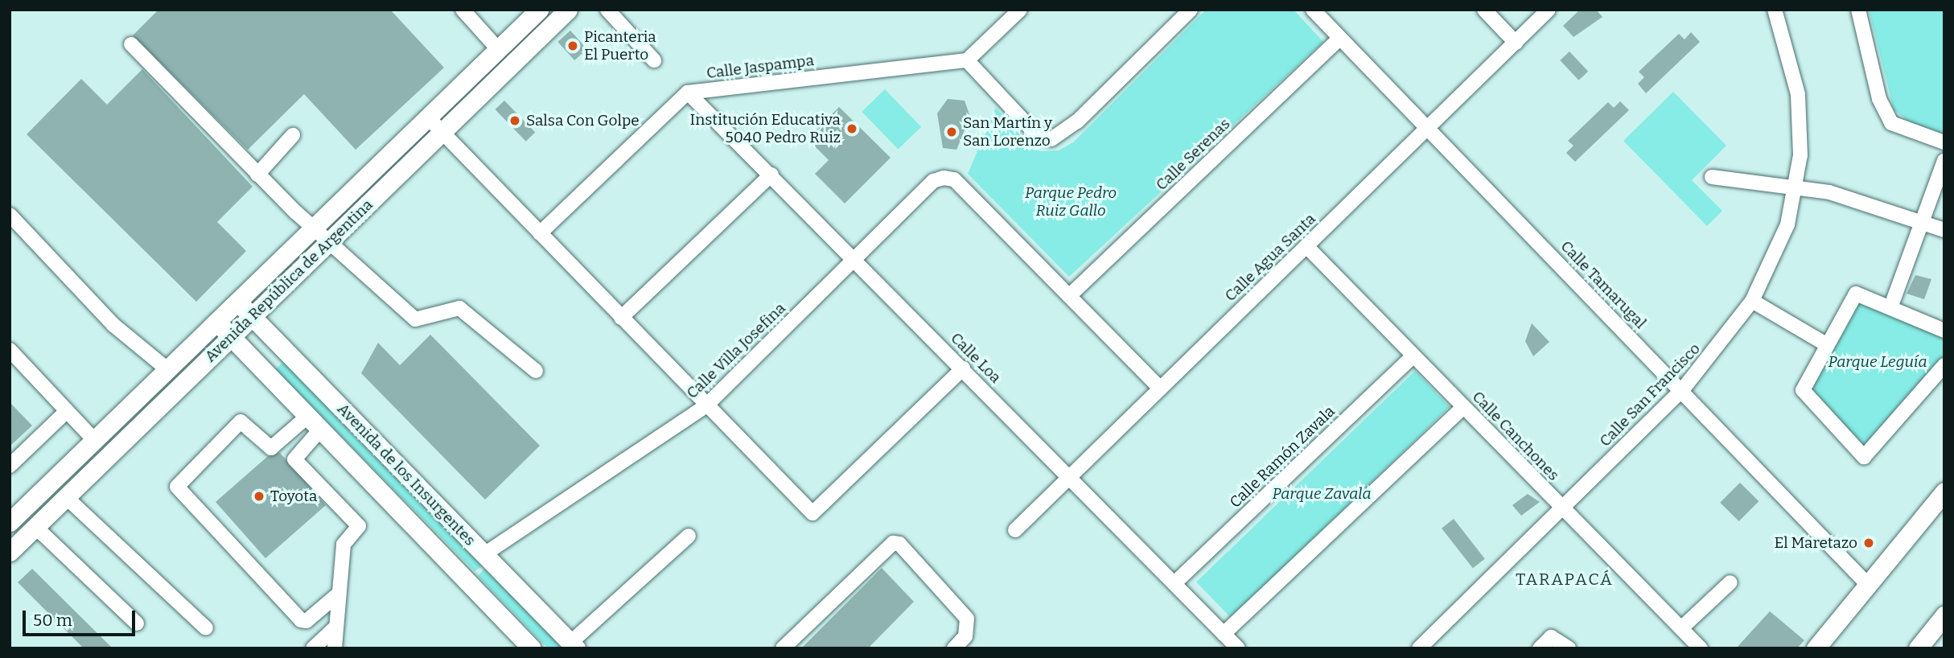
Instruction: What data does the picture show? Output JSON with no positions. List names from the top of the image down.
{
  "streets": {
    "main road": ["Avenida República de Argentina", "Avenida de los Insurgentes"],
    "street": [
      "Calle Jaspampa",
      "Calle Serenas",
      "Calle Agua Santa",
      "Calle Tamarugal",
      "Calle Villa Josefina",
      "Calle Loa",
      "Calle San Francisco",
      "Calle Canchones",
      "Calle Ramón Zavala"
    ]
  },
  "crossings": [
    ["Calle Jaspampa", "Calle Loa"],
    ["Calle Serenas", "Calle Tamarugal"],
    ["Calle Serenas", "Calle Villa Josefina"],
    ["Calle Agua Santa", "Calle Tamarugal"],
    ["Calle Agua Santa", "Calle Loa"],
    ["Calle Agua Santa", "Calle Canchones"],
    ["Avenida República de Argentina", "Avenida de los Insurgentes"],
    ["Calle Tamarugal", "Calle San Francisco"],
    ["Calle Villa Josefina", "Calle Loa"],
    ["Calle Villa Josefina", "Avenida de los Insurgentes"],
    ["Calle Loa", "Calle Ramón Zavala"],
    ["Calle San Francisco", "Calle Canchones"],
    ["Calle Canchones", "Calle Ramón Zavala"]
  ],
  "districts": ["TARAPACÁ"],
  "parks": ["Parque Pedro Ruiz Gallo", "Parque Leguía", "Parque Zavala"],
  "places": [
    "Picanteria El Puerto",
    "Salsa Con Golpe",
    "Institución Educativa 5040 Pedro Ruiz",
    "San Martín y San Lorenzo",
    "Toyota",
    "El Maretazo"
  ],
  "scale_bar": "50 m"
}
